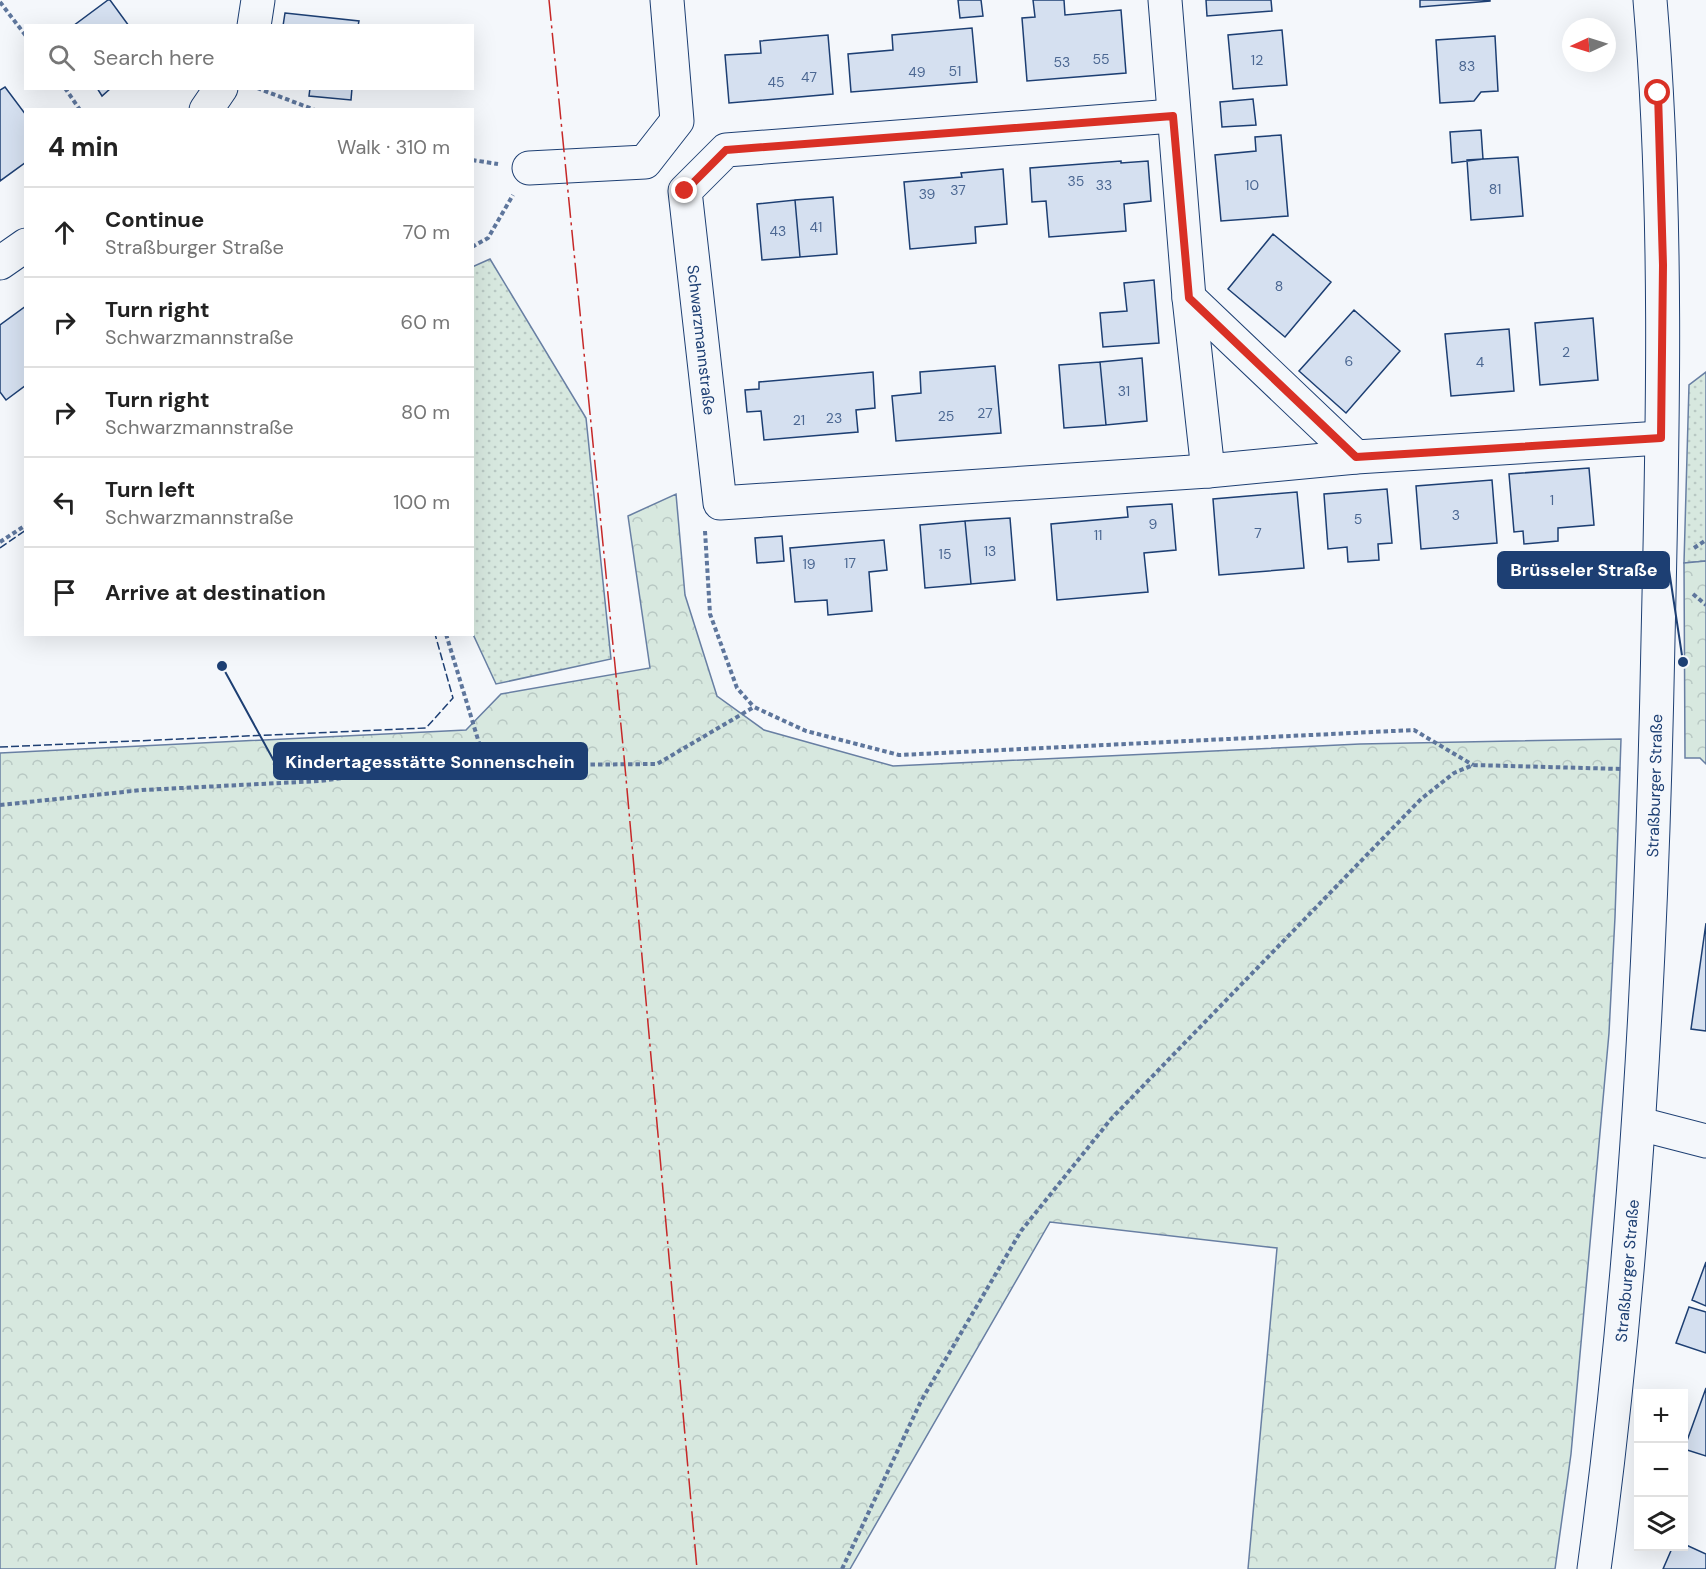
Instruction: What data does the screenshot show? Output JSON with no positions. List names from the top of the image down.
{
  "streets": {
    "street": ["Schwarzmannstraße", "Straßburger Straße"]
  },
  "places": ["Brüsseler Straße", "Kindertagesstätte Sonnenschein"],
  "house_numbers": [
    "55",
    "12",
    "53",
    "83",
    "51",
    "49",
    "47",
    "45",
    "35",
    "33",
    "10",
    "81",
    "37",
    "39",
    "41",
    "43",
    "8",
    "2",
    "6",
    "4",
    "31",
    "27",
    "25",
    "23",
    "21",
    "1",
    "3",
    "5",
    "9",
    "7",
    "11",
    "13",
    "15",
    "17",
    "19"
  ],
  "north": "left",
  "page": {
    "search": "Search here",
    "heading": ["4 min", "Walk · 310 m"],
    "list": [
      ["Continue", "Straßburger Straße", "70 m"],
      ["Turn right", "Schwarzmannstraße", "60 m"],
      ["Turn right", "Schwarzmannstraße", "80 m"],
      ["Turn left", "Schwarzmannstraße", "100 m"],
      "Arrive at destination"
    ],
    "map_buttons": ["+", "−"]
  }
}
